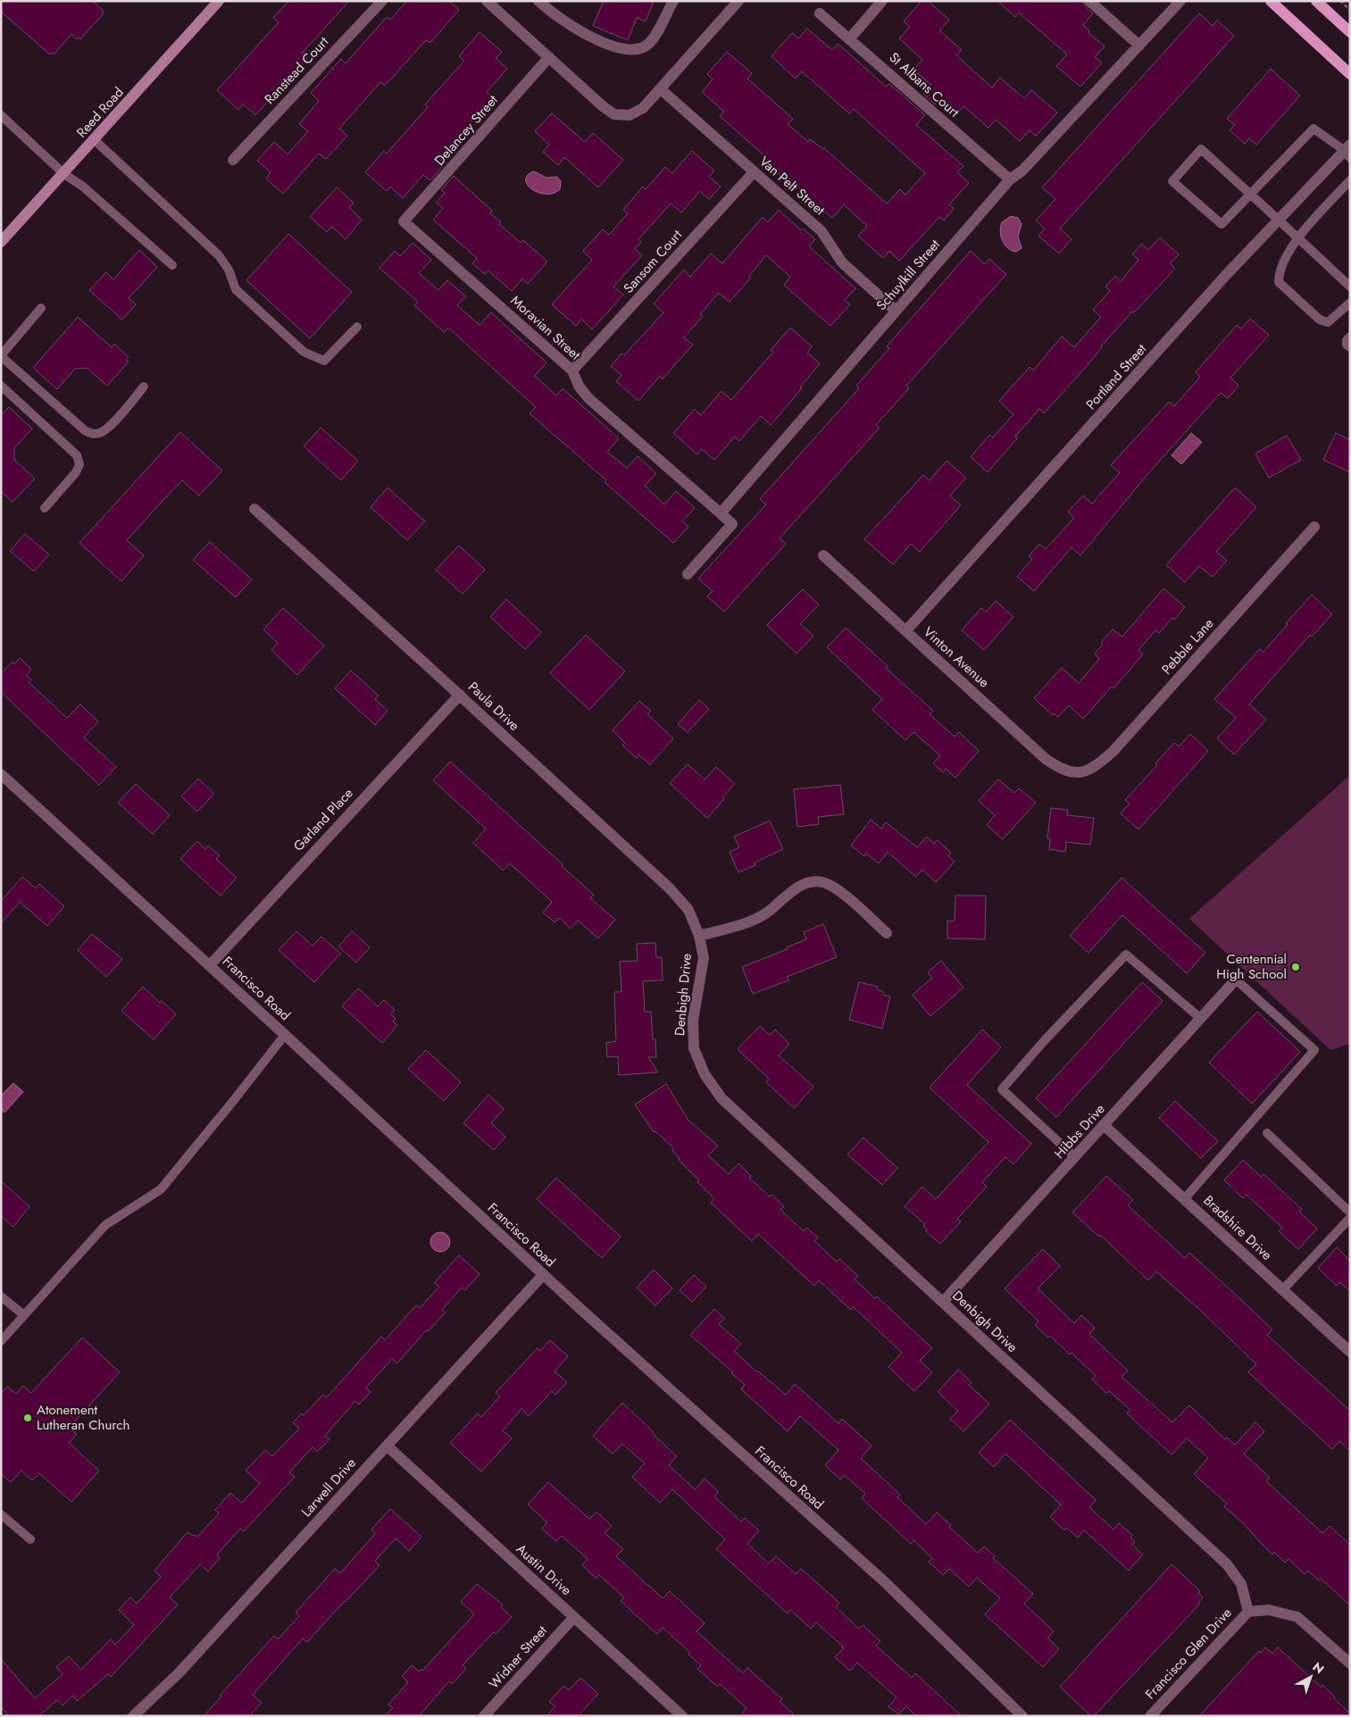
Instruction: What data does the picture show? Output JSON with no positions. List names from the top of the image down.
{
  "streets": {
    "main road": ["Reed Road"],
    "street": [
      "Ranstead Court",
      "St Albans Court",
      "Delancey Street",
      "Van Pelt Street",
      "Sansom Court",
      "Schuylkill Street",
      "Moravian Street",
      "Portland Street",
      "Pebble Lane",
      "Vinton Avenue",
      "Paula Drive",
      "Garland Place",
      "Francisco Road",
      "Denbigh Drive",
      "Hibbs Drive",
      "Bradshire Drive",
      "Larwell Drive",
      "Austin Drive",
      "Francisco Glen Drive",
      "Widner Street"
    ]
  },
  "crossings": [
    ["St Albans Court", "Schuylkill Street"],
    ["Delancey Street", "Moravian Street"],
    ["Van Pelt Street", "Sansom Court"],
    ["Van Pelt Street", "Schuylkill Street"],
    ["Sansom Court", "Moravian Street"],
    ["Schuylkill Street", "Moravian Street"],
    ["Portland Street", "Vinton Avenue"],
    ["Pebble Lane", "Vinton Avenue"],
    ["Paula Drive", "Garland Place"],
    ["Paula Drive", "Denbigh Drive"],
    ["Garland Place", "Francisco Road"],
    ["Francisco Road", "Larwell Drive"],
    ["Denbigh Drive", "Hibbs Drive"],
    ["Denbigh Drive", "Francisco Glen Drive"],
    ["Hibbs Drive", "Bradshire Drive"],
    ["Larwell Drive", "Austin Drive"],
    ["Austin Drive", "Widner Street"]
  ],
  "places": ["Centennial High School", "Atonement Lutheran Church"],
  "north": "top right"
}
